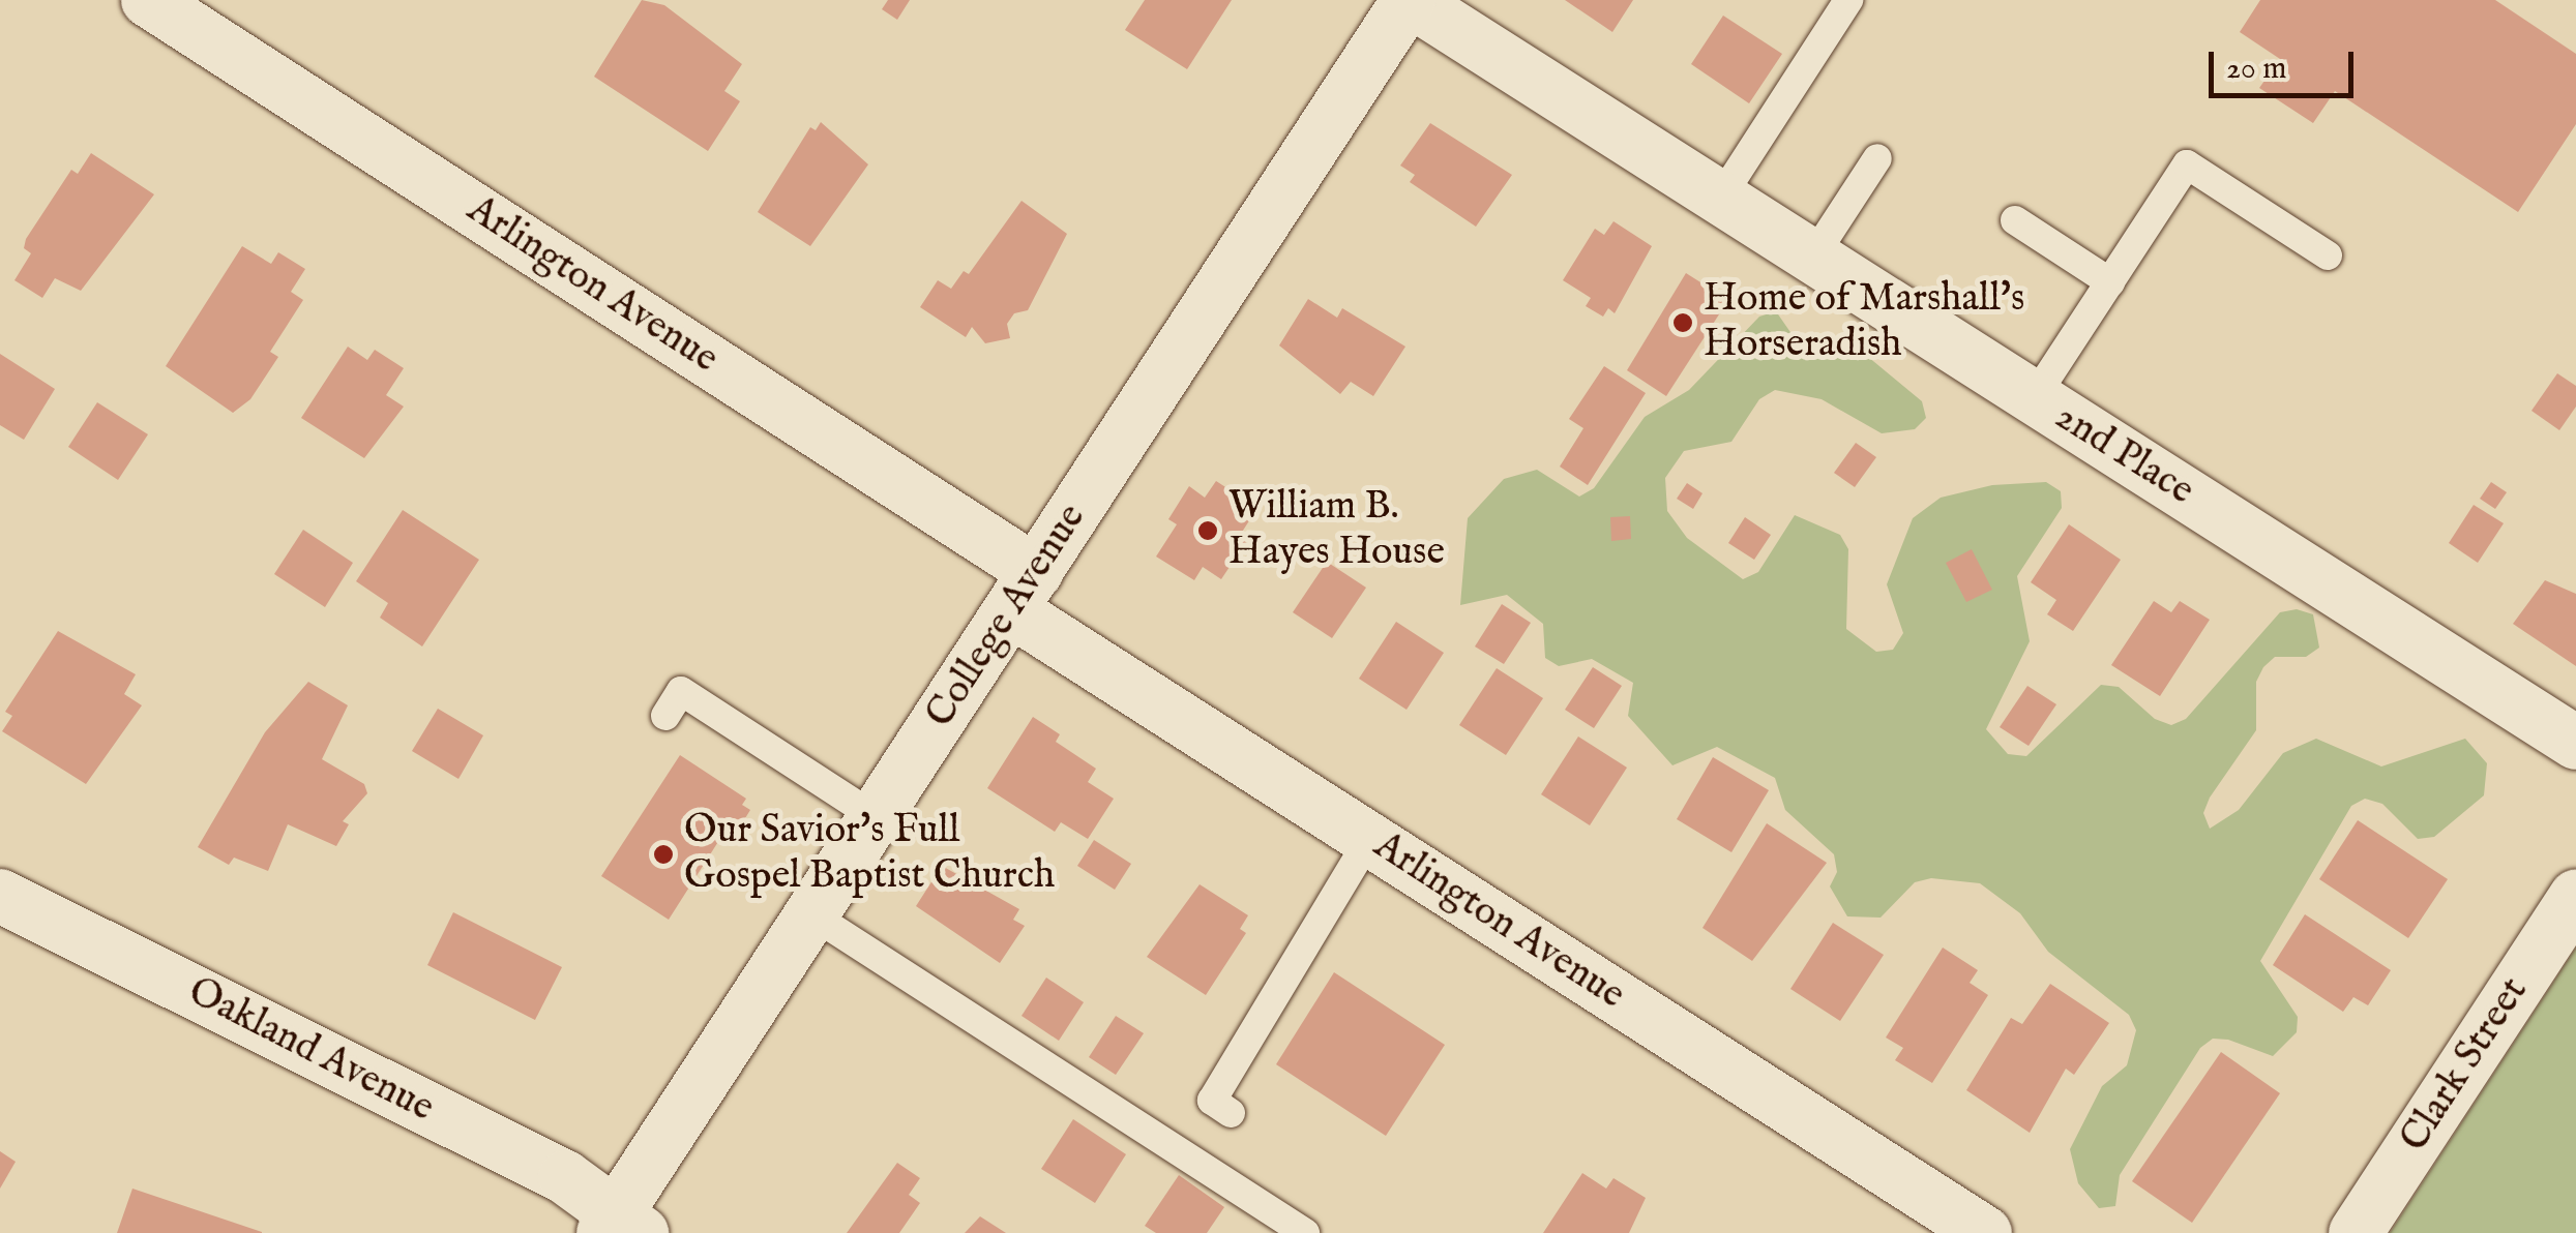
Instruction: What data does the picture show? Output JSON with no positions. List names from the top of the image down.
{
  "streets": {
    "street": [
      "Arlington Avenue",
      "2nd Place",
      "College Avenue",
      "Oakland Avenue",
      "Clark Street"
    ]
  },
  "crossings": [
    ["Arlington Avenue", "College Avenue"],
    ["2nd Place", "College Avenue"],
    ["College Avenue", "Oakland Avenue"]
  ],
  "places": ["Home of Marshall's Horseradish", "William B. Hayes House", "Our Savior's Full Gospel Baptist Church"],
  "scale_bar": "20 m"
}
